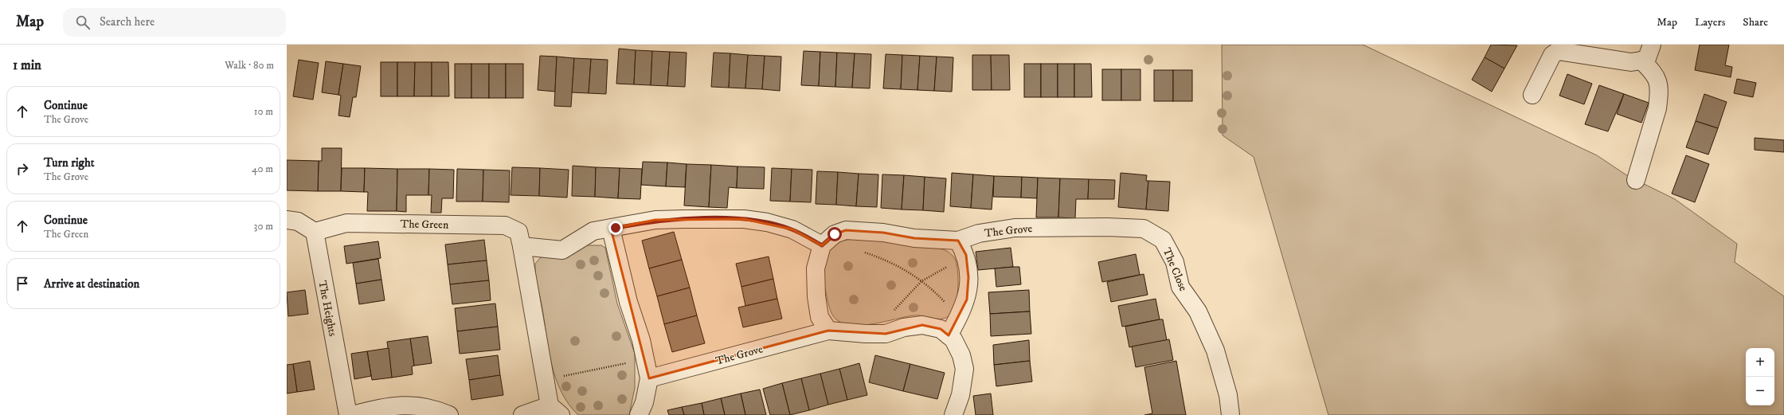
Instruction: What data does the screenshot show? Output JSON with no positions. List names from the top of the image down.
{
  "streets": {
    "street": [
      "The Green",
      "The Grove",
      "The Close",
      "The Heights"
    ]
  },
  "crossings": [
    ["The Green", "The Heights"],
    ["The Grove", "The Close"]
  ],
  "page": {
    "header": "Map",
    "search": "Search here",
    "nav": ["Map", "Layers", "Share"],
    "heading": ["1 min", "Walk · 80 m"],
    "list": [
      ["Continue", "The Grove", "10 m"],
      ["Turn right", "The Grove", "40 m"],
      ["Continue", "The Green", "30 m"],
      "Arrive at destination"
    ],
    "map_buttons": ["+", "−"]
  }
}
